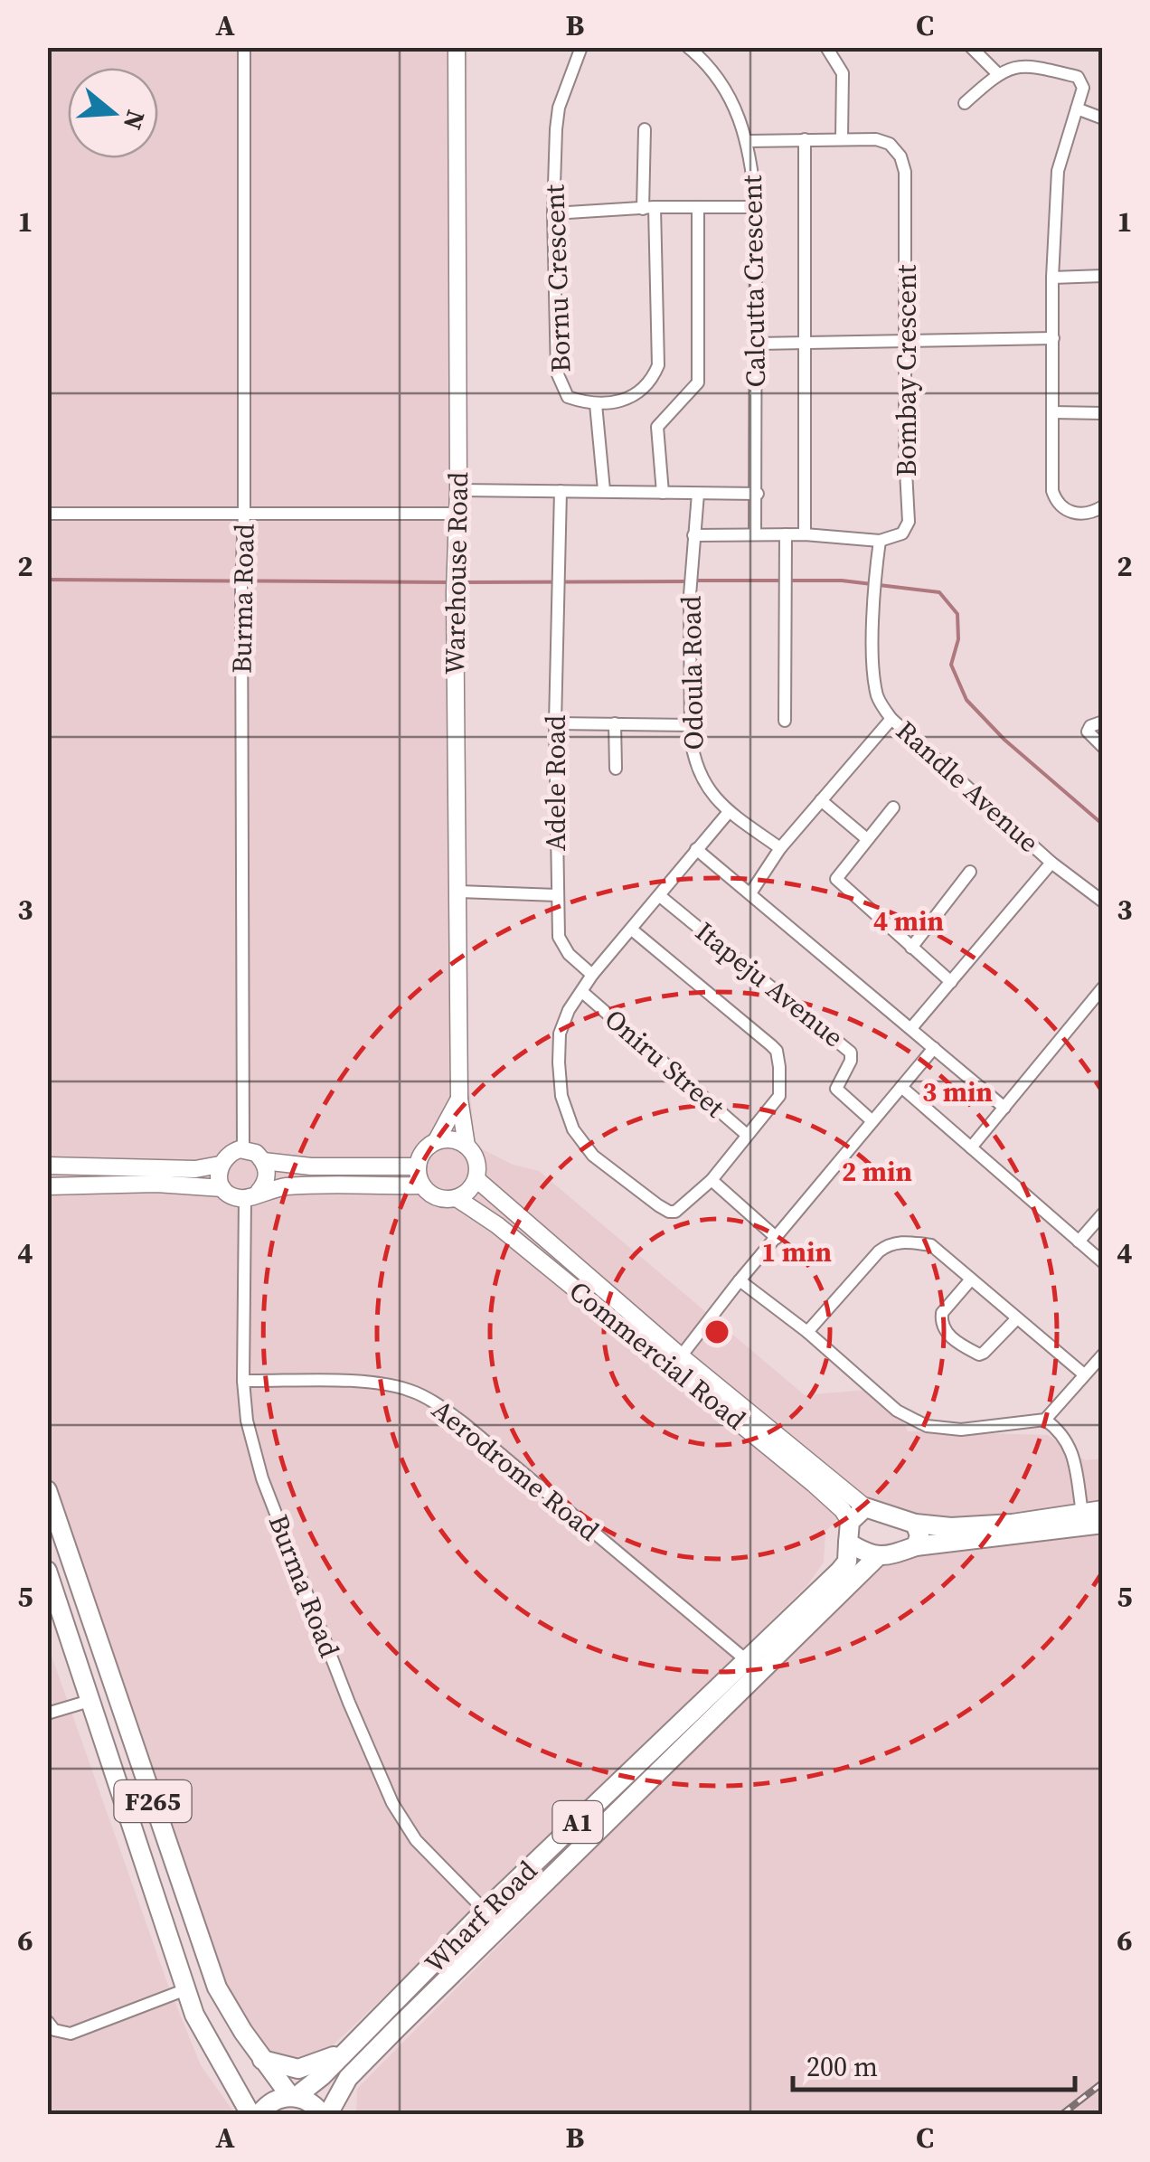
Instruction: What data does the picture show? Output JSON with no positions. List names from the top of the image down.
{
  "streets": {
    "main road": [
      "Warehouse Road",
      "Commercial Road",
      "F265",
      "A1",
      "Wharf Road"
    ],
    "street": [
      "Bornu Crescent",
      "Calcutta Crescent",
      "Bombay Crescent",
      "Burma Road",
      "Odoula Road",
      "Adele Road",
      "Randle Avenue",
      "Itapeju Avenue",
      "Oniru Street",
      "Aerodrome Road"
    ]
  },
  "crossings": [
    ["Calcutta Crescent", "Bombay Crescent"],
    ["Bombay Crescent", "Randle Avenue"],
    ["Warehouse Road", "Commercial Road"],
    ["Burma Road", "Aerodrome Road"],
    ["Burma Road", "Wharf Road"],
    ["Aerodrome Road", "Wharf Road"],
    ["F265", "Wharf Road"]
  ],
  "scale_bar": "200 m",
  "north": "right",
  "grid": {
    "columns": ["A", "B", "C"],
    "rows": [
      "1",
      "2",
      "3",
      "4",
      "5",
      "6"
    ]
  },
  "rings": [
    "4 min",
    "3 min",
    "2 min",
    "1 min"
  ]
}
